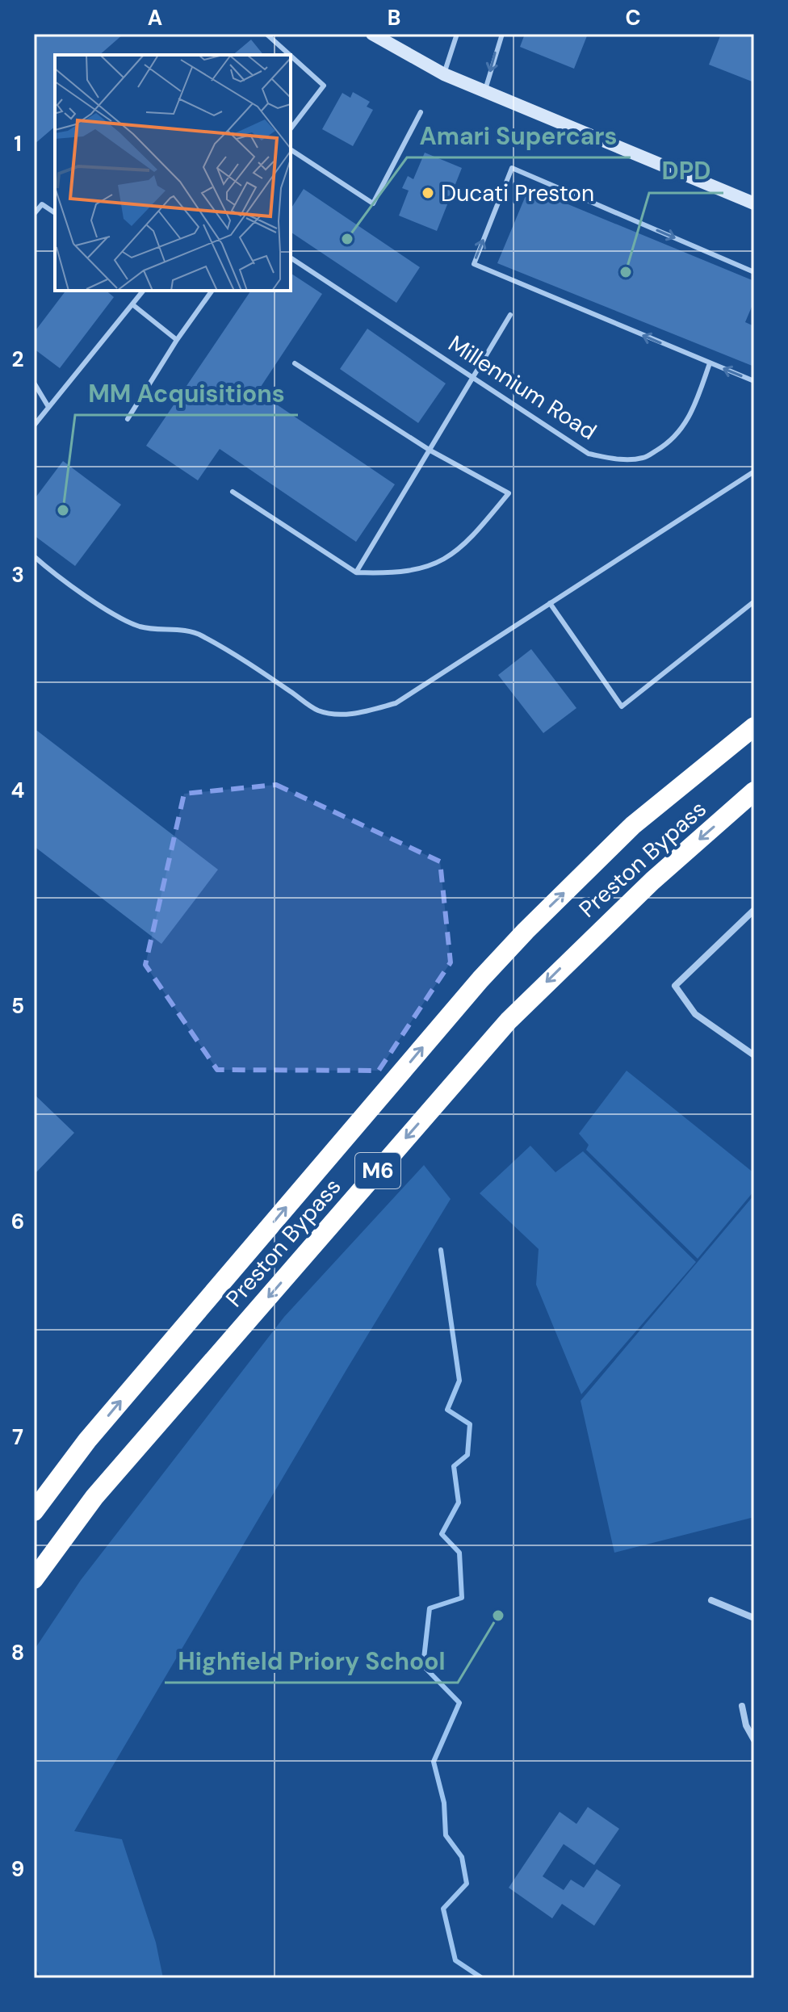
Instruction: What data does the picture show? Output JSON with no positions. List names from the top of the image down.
{
  "streets": {
    "highway": ["Preston Bypass", "M6"],
    "lane": ["Millennium Road"]
  },
  "crossings": [
    ["Preston Bypass", "M6"]
  ],
  "places": [
    "Ducati Preston",
    "Amari Supercars",
    "DPD",
    "MM Acquisitions",
    "Highfield Priory School"
  ],
  "grid": {
    "columns": ["A", "B", "C"],
    "rows": [
      "1",
      "2",
      "3",
      "4",
      "5",
      "6",
      "7",
      "8",
      "9"
    ]
  }
}
